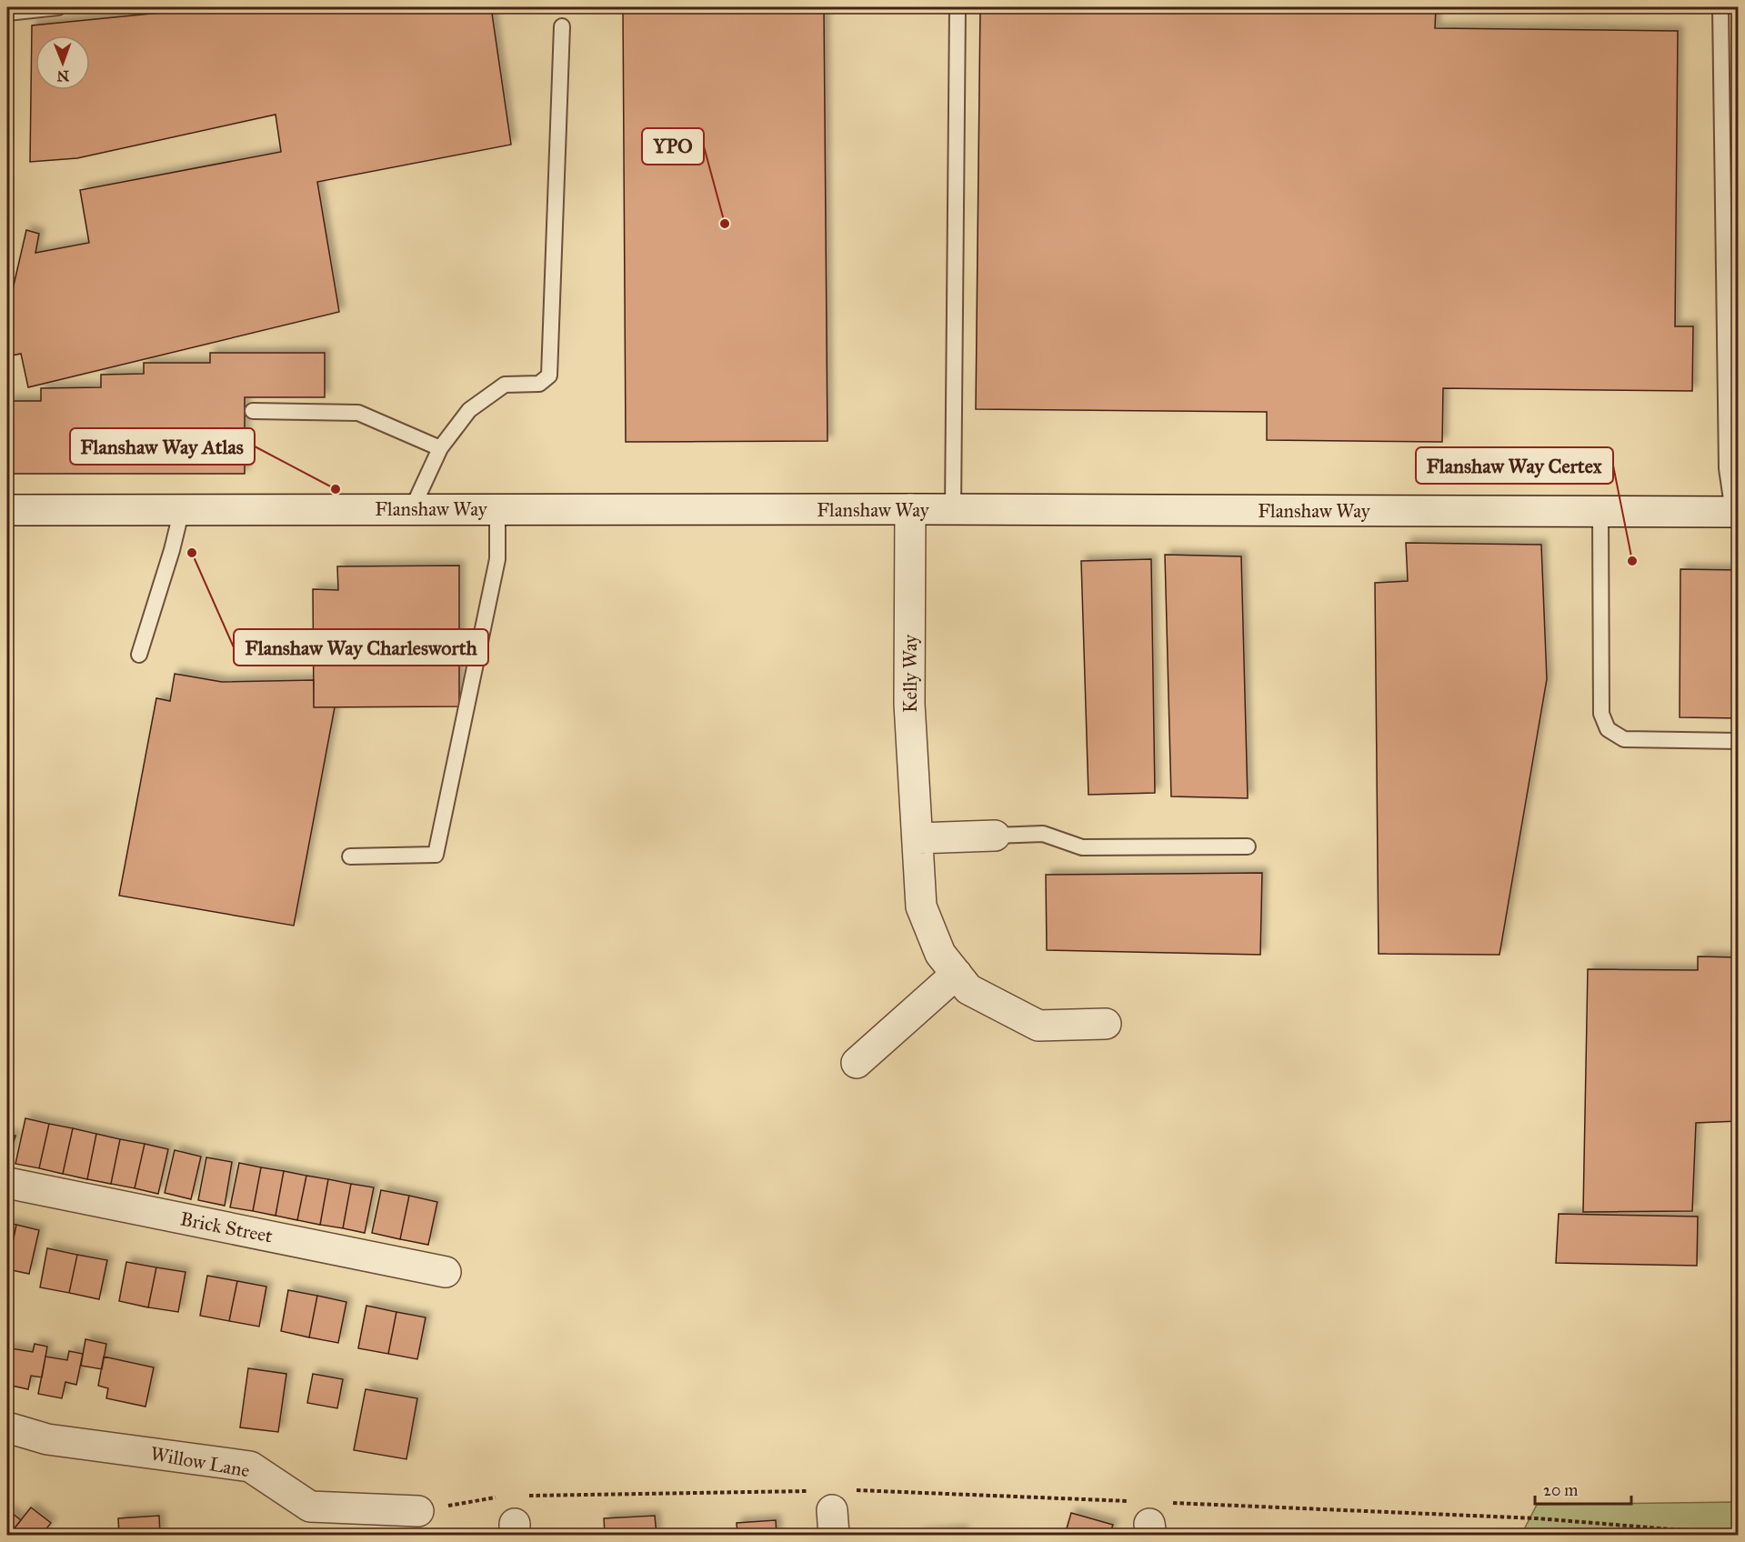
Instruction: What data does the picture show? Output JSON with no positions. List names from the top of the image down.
{
  "streets": {
    "street": [
      "Flanshaw Way",
      "Kelly Way",
      "Brick Street",
      "Willow Lane"
    ]
  },
  "crossings": [
    ["Flanshaw Way", "Kelly Way"]
  ],
  "places": [
    "YPO",
    "Flanshaw Way Atlas",
    "Flanshaw Way Charlesworth",
    "Flanshaw Way Certex"
  ],
  "scale_bar": "20 m",
  "north": "bottom"
}
